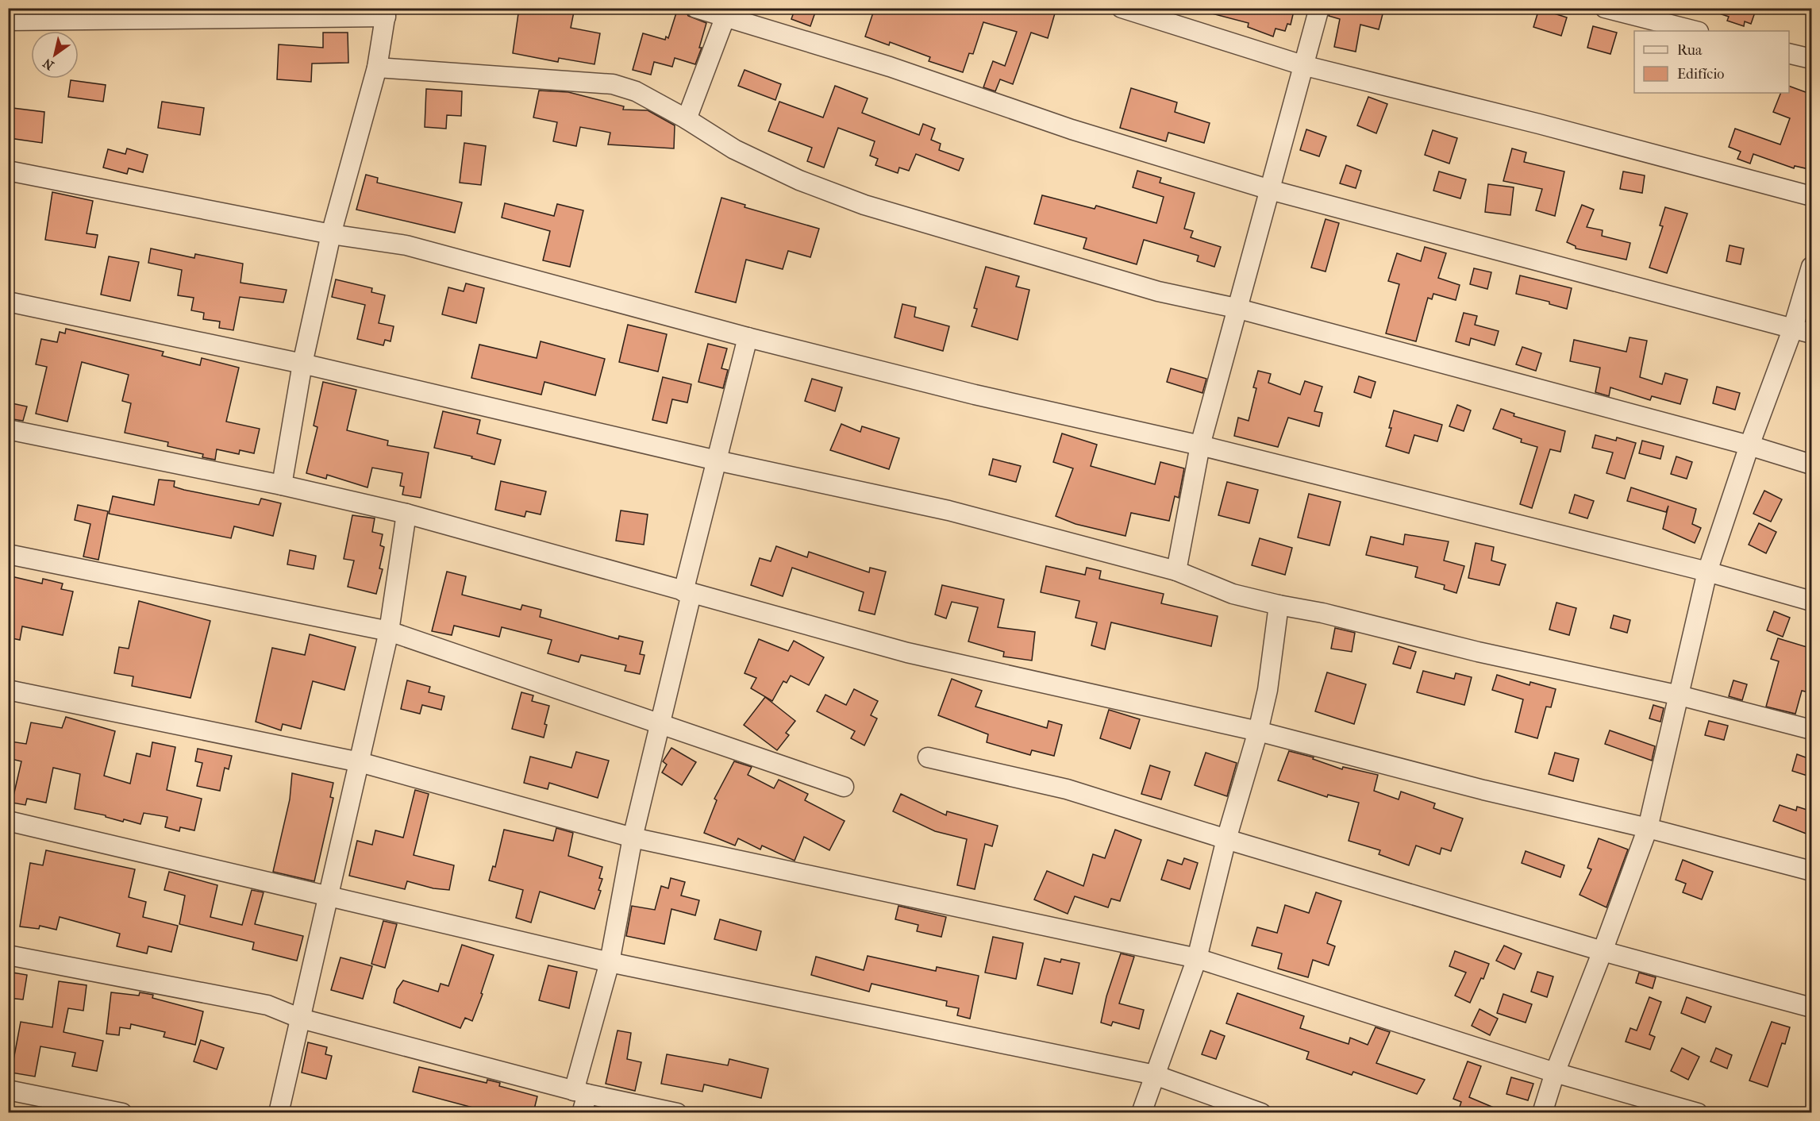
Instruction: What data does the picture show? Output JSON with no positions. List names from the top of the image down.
{
  "legend": ["Rua", "Edifício"],
  "north": "bottom left"
}
